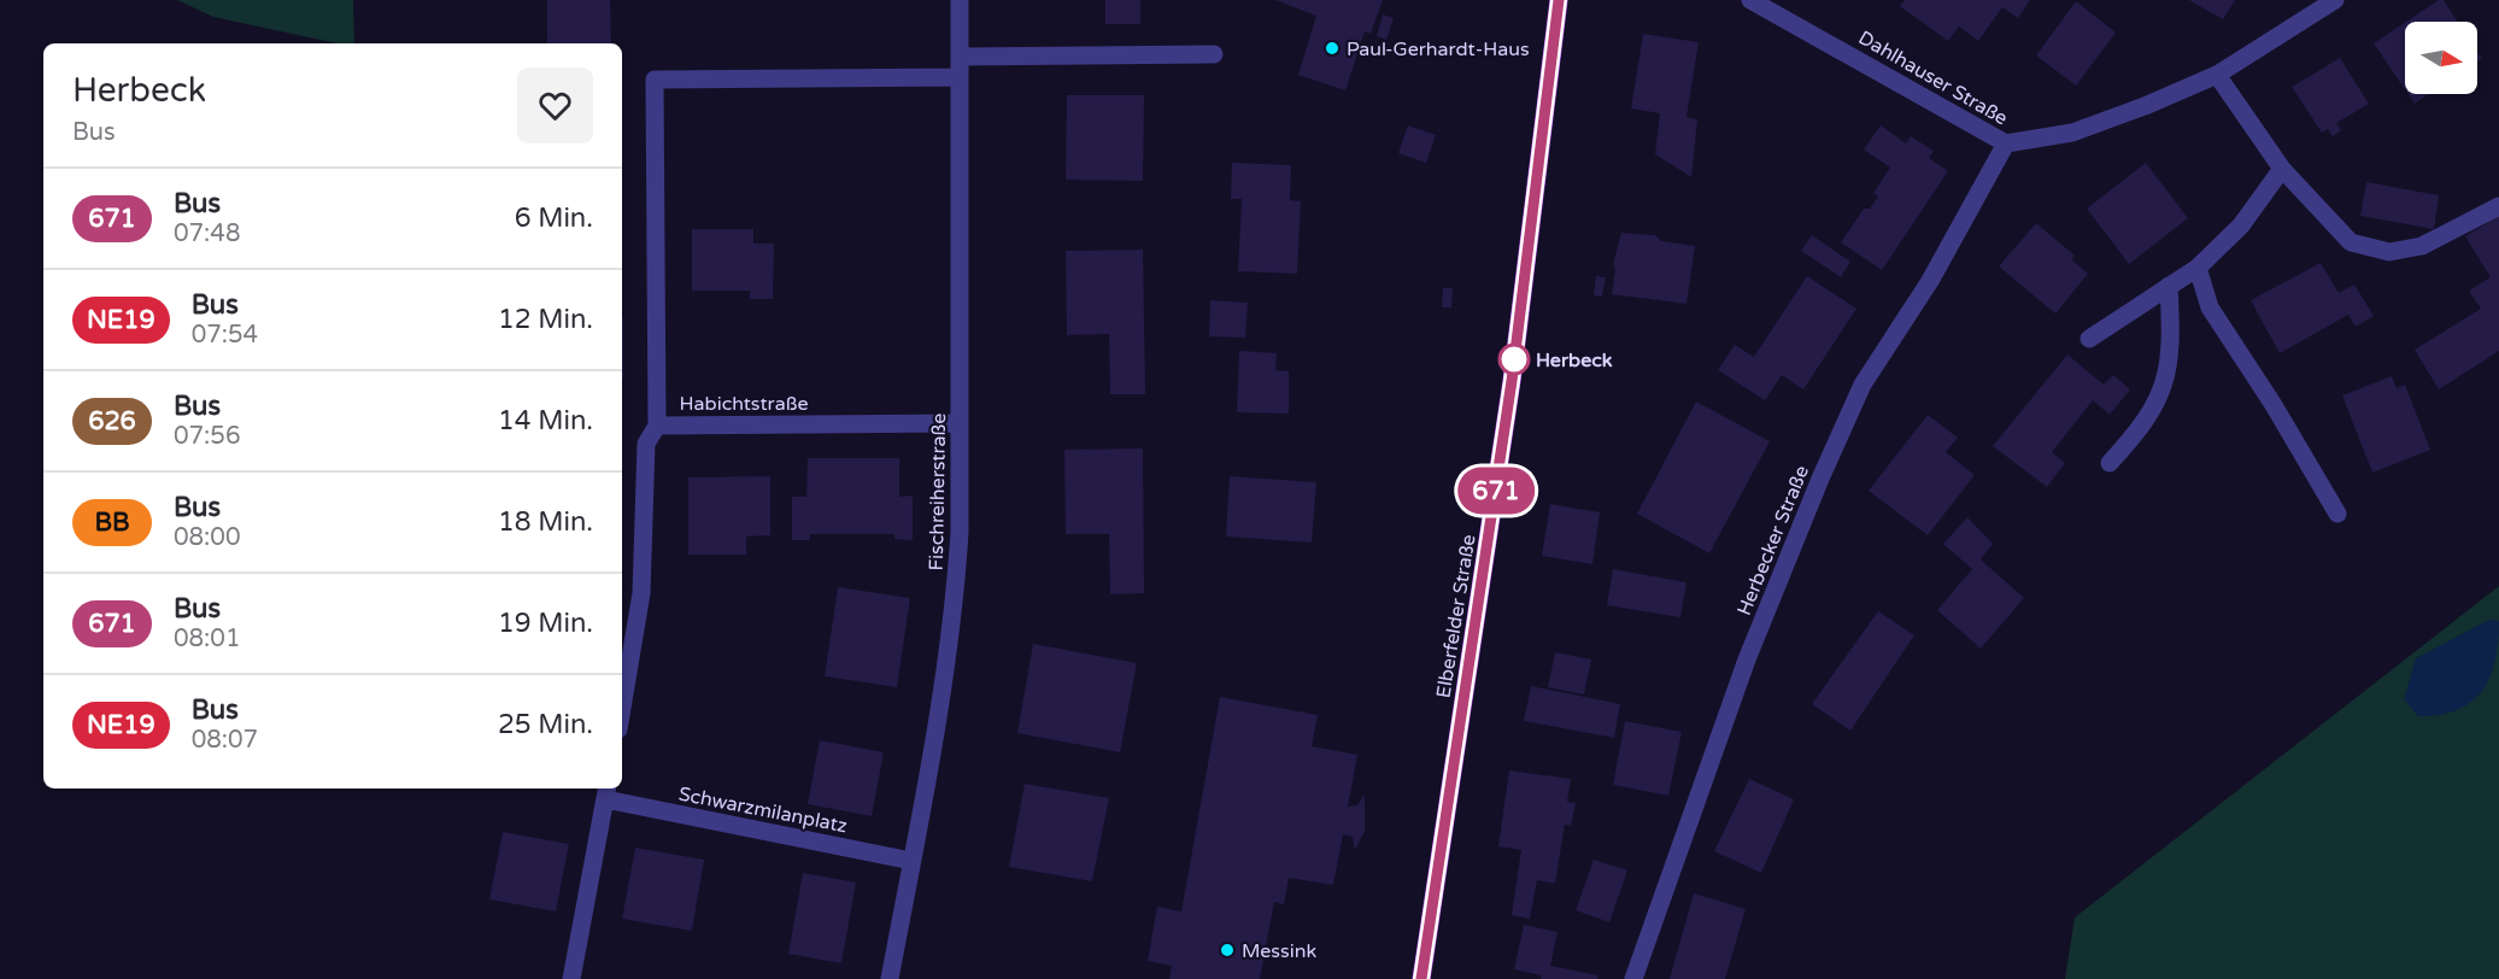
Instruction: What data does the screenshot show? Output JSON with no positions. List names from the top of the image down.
{
  "streets": {
    "main road": ["Elberfelder Straße"],
    "street": [
      "Dahlhauser Straße",
      "Habichtstraße",
      "Fischreiherstraße",
      "Herbecker Straße",
      "Schwarzmilanplatz"
    ]
  },
  "crossings": [
    ["Dahlhauser Straße", "Herbecker Straße"],
    ["Habichtstraße", "Fischreiherstraße"],
    ["Fischreiherstraße", "Schwarzmilanplatz"]
  ],
  "places": ["Paul-Gerhardt-Haus", "Herbeck", "Messink"],
  "lines": ["bus line 671"],
  "north": "right",
  "page": {
    "on_map": "671",
    "heading": ["Herbeck", "Bus"],
    "list": [
      {
        "mark": "671",
        "name": "Bus",
        "note": "07:48",
        "value": "6 Min."
      },
      {
        "mark": "NE19",
        "name": "Bus",
        "note": "07:54",
        "value": "12 Min."
      },
      {
        "mark": "626",
        "name": "Bus",
        "note": "07:56",
        "value": "14 Min."
      },
      {
        "mark": "BB",
        "name": "Bus",
        "note": "08:00",
        "value": "18 Min."
      },
      {
        "mark": "671",
        "name": "Bus",
        "note": "08:01",
        "value": "19 Min."
      },
      {
        "mark": "NE19",
        "name": "Bus",
        "note": "08:07",
        "value": "25 Min."
      }
    ]
  }
}
